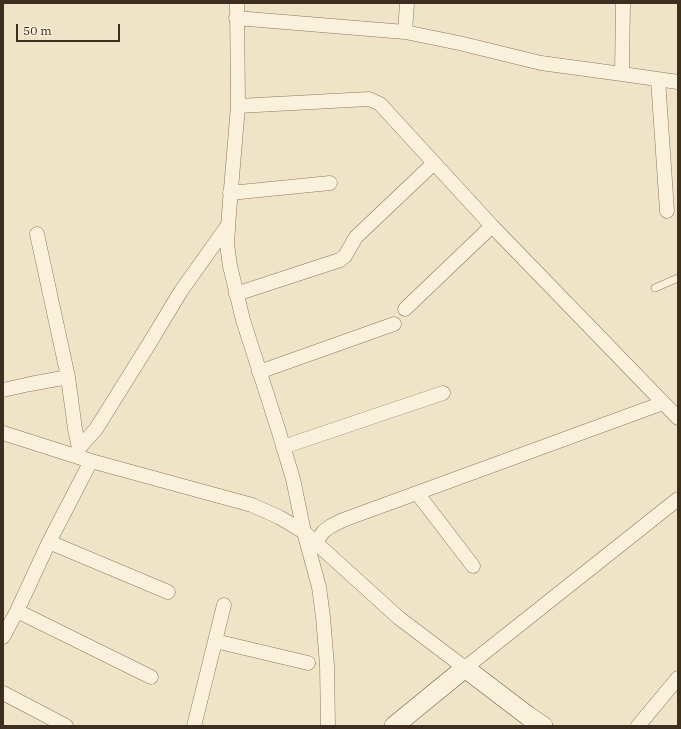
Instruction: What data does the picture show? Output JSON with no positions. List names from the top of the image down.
{
  "scale_bar": "50 m"
}
